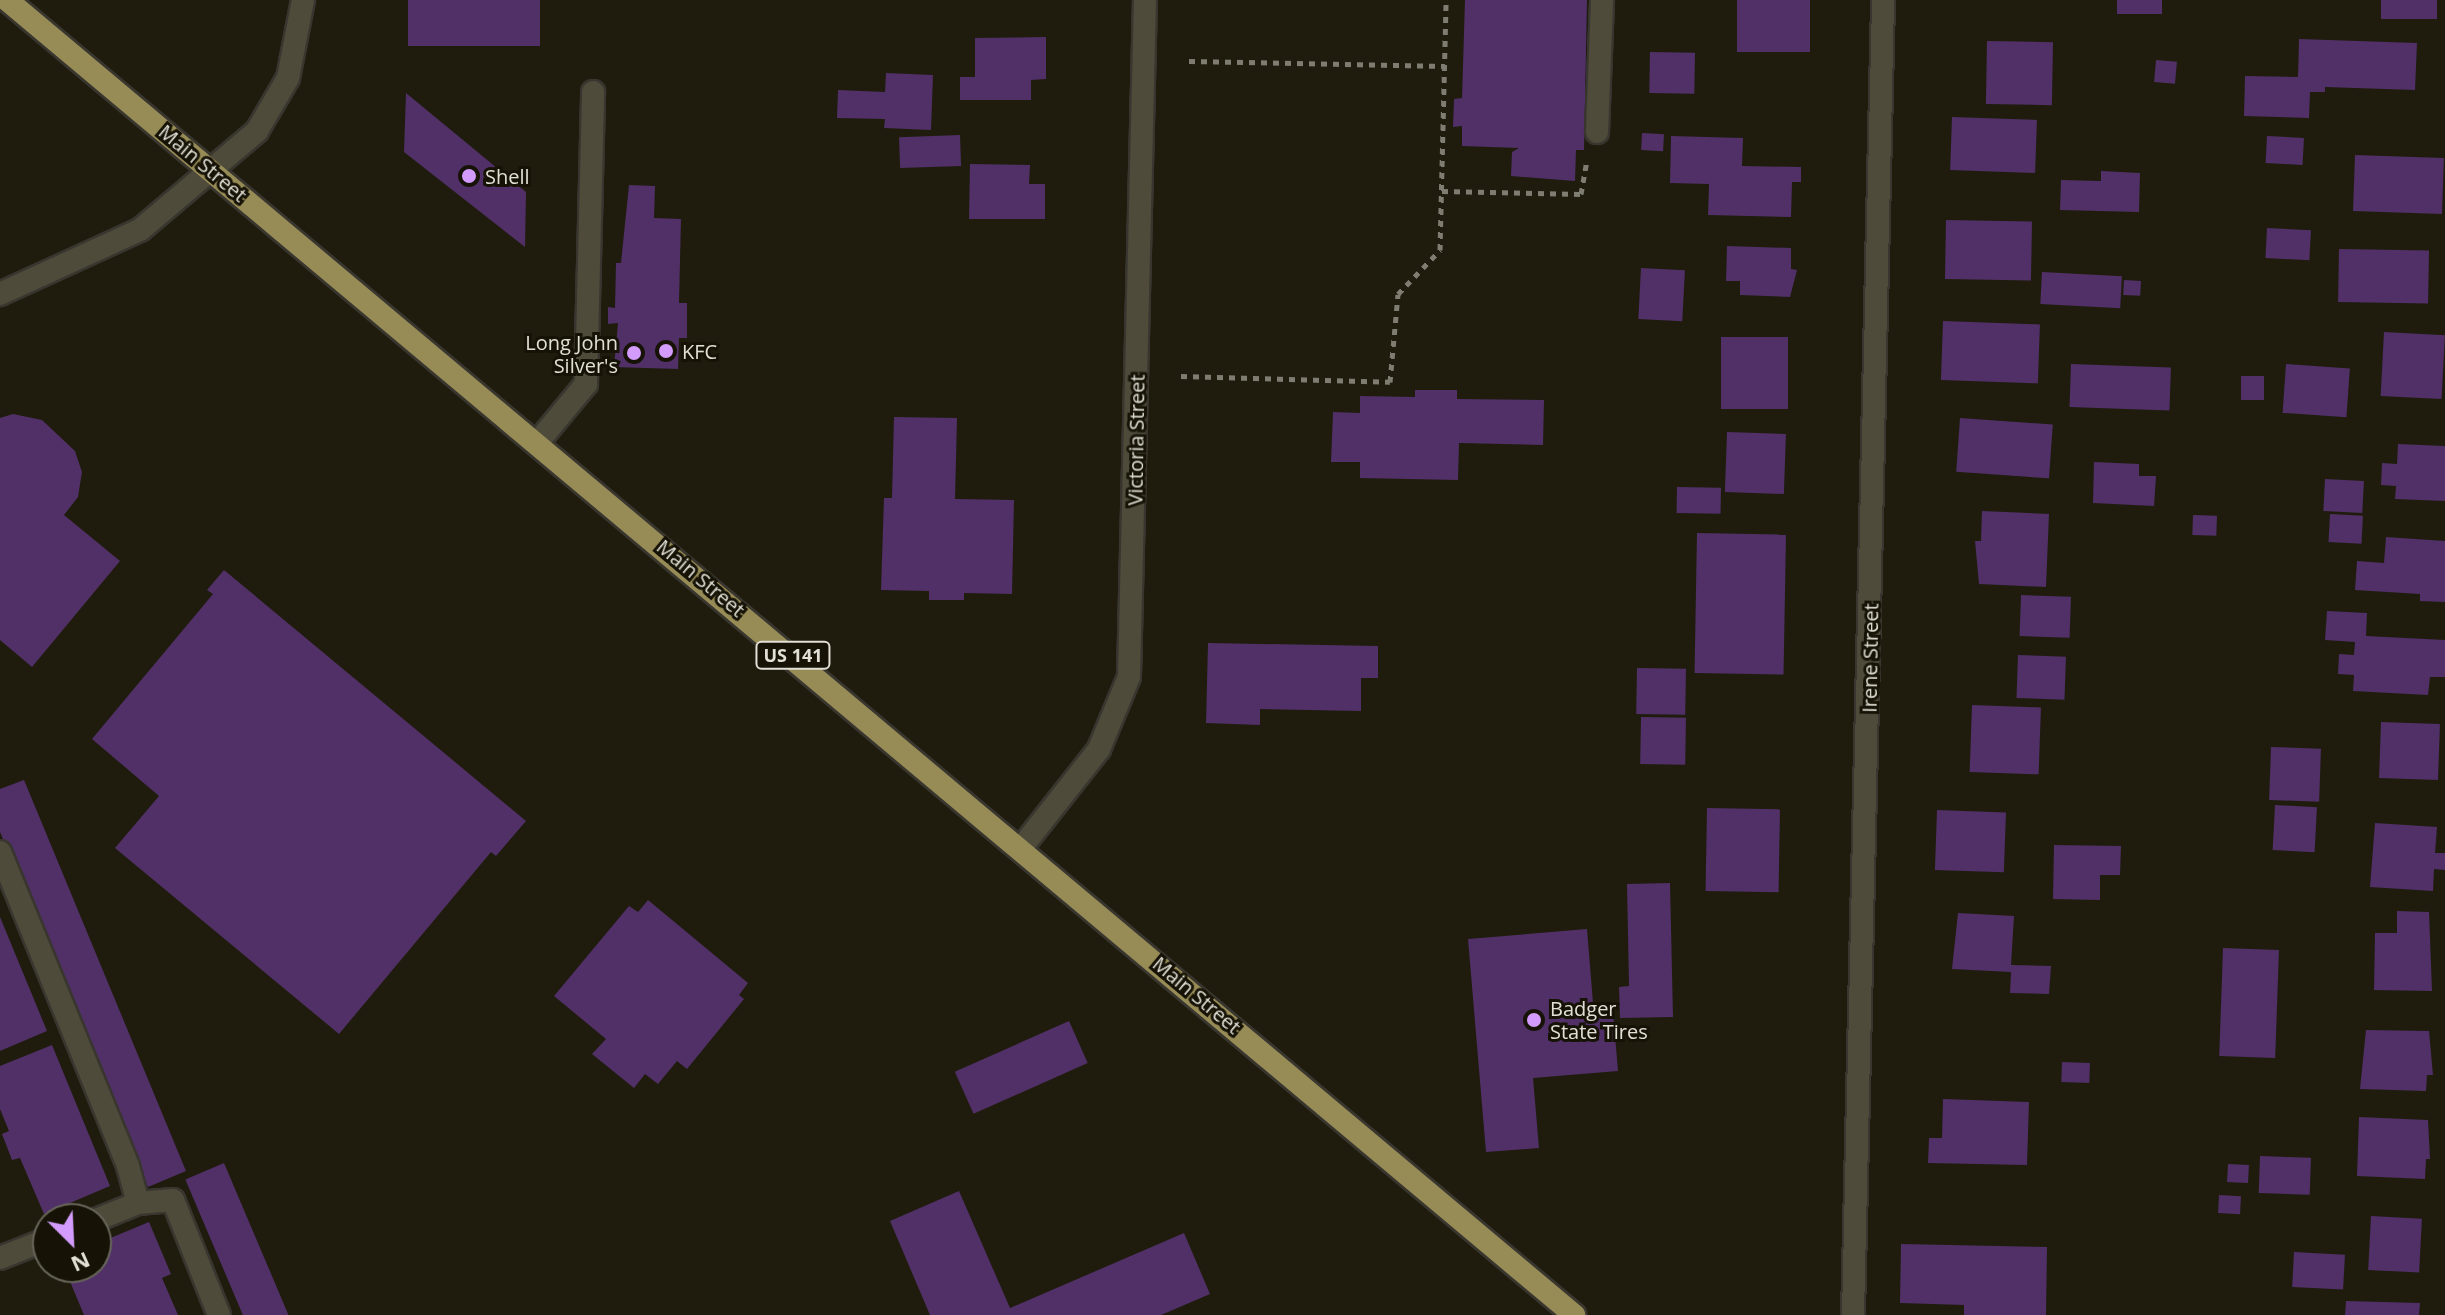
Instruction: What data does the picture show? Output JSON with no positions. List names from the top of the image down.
{
  "streets": {
    "main road": ["Main Street", "US 141"],
    "street": ["Victoria Street", "Irene Street"]
  },
  "crossings": [
    ["Main Street", "Victoria Street"]
  ],
  "places": [
    "Shell",
    "KFC",
    "Long John Silver's",
    "Badger State Tires"
  ],
  "north": "bottom right"
}
